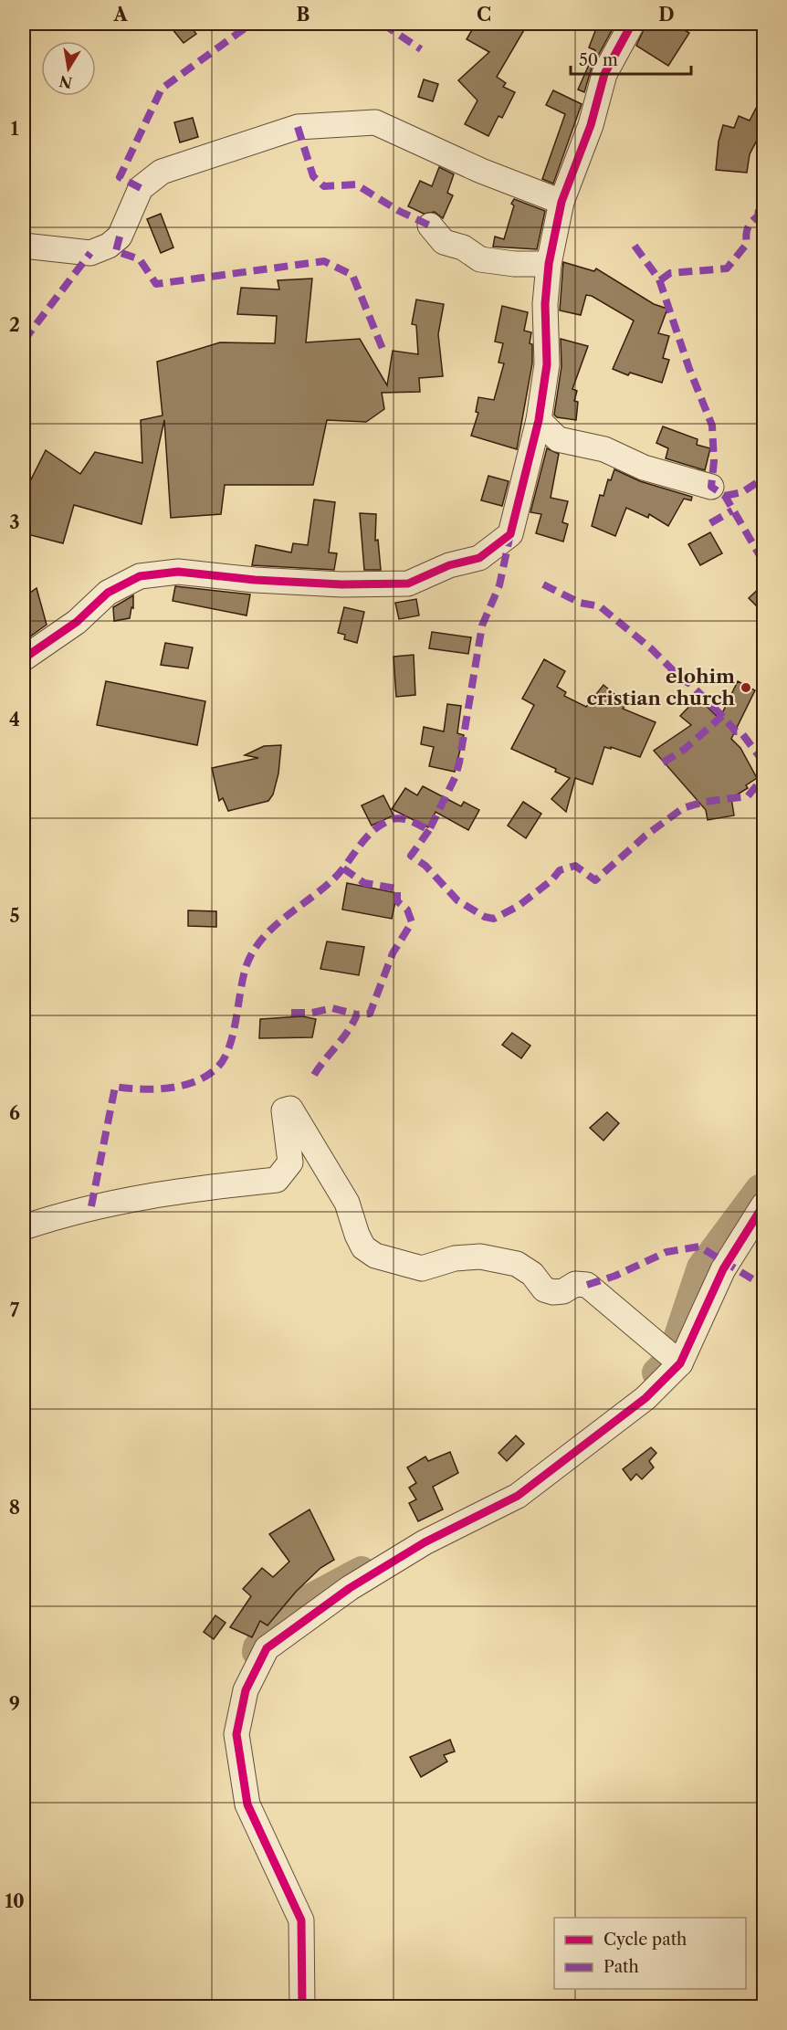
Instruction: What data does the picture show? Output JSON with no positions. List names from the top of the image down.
{
  "places": ["elohim cristian church"],
  "legend": ["Cycle path", "Path"],
  "scale_bar": "50 m",
  "north": "bottom",
  "grid": {
    "columns": [
      "A",
      "B",
      "C",
      "D"
    ],
    "rows": [
      "1",
      "2",
      "3",
      "4",
      "5",
      "6",
      "7",
      "8",
      "9",
      "10"
    ]
  }
}
